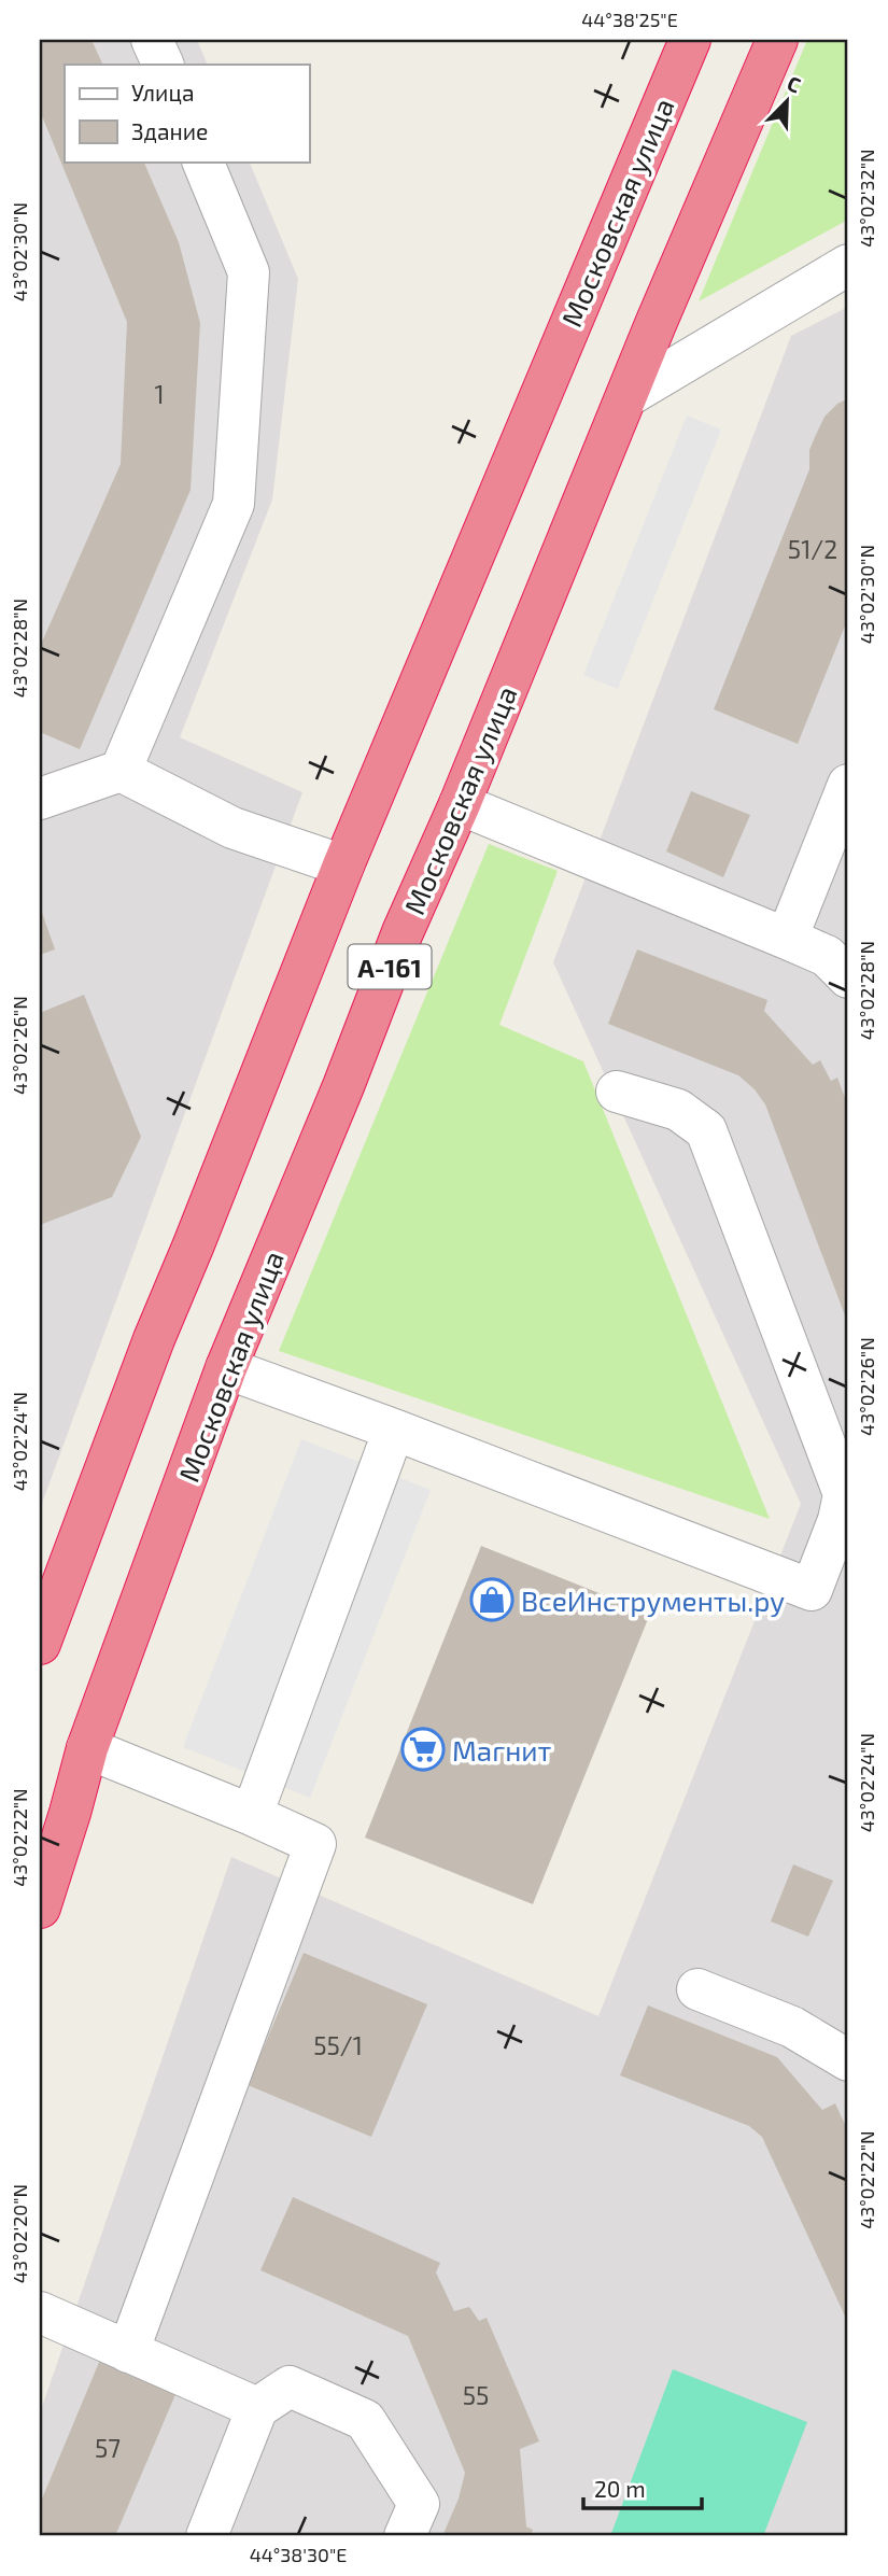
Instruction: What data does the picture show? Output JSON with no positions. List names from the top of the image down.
{
  "streets": {
    "highway": ["Московская улица", "А-161"]
  },
  "places": {
    "shop": ["ВсеИнструменты.ру"],
    "supermarket": ["Магнит"]
  },
  "house_numbers": [
    "1",
    "51/2",
    "55/1",
    "55",
    "57"
  ],
  "legend": ["Улица", "Здание"],
  "scale_bar": "20 m",
  "north": "top right",
  "coordinates": [
    "44°38'25\"E",
    "43°02'32\"N",
    "43°02'30\"N",
    "43°02'28\"N",
    "43°02'26\"N",
    "43°02'24\"N",
    "43°02'22\"N",
    "43°02'20\"N",
    "44°38'30\"E"
  ]
}
